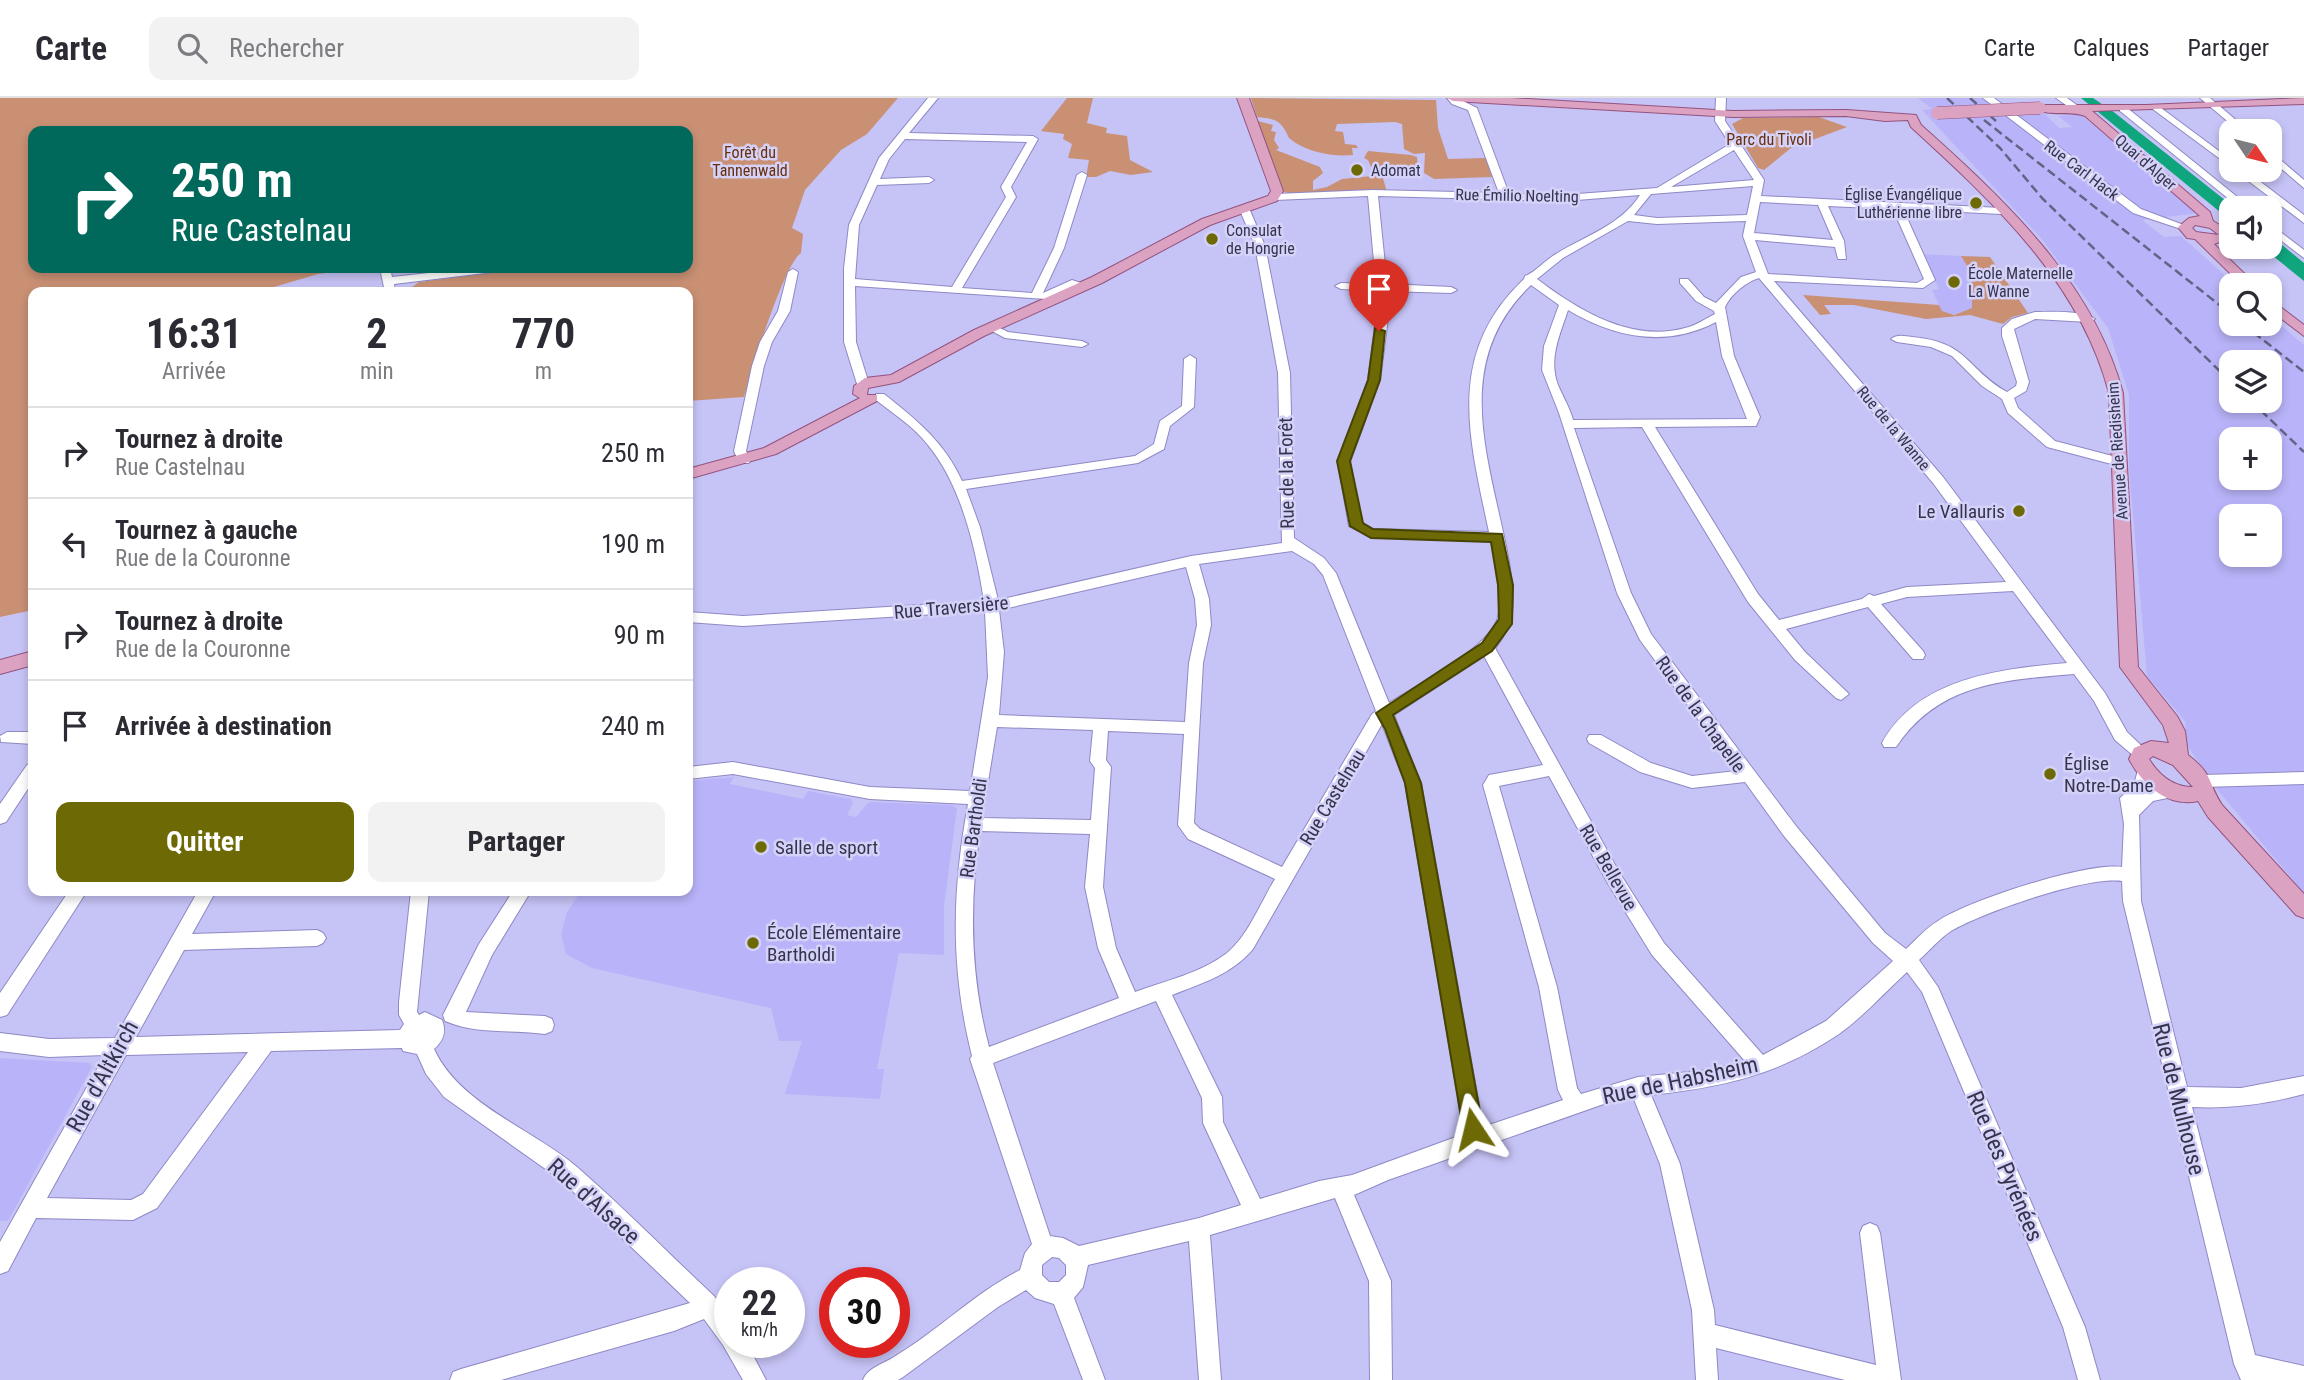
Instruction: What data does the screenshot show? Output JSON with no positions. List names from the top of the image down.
{
  "streets": {
    "main road": ["Quai d'Alger", "Avenue de Riedisheim"],
    "street": [
      "Rue Carl Hack",
      "Rue Émilio Noelting",
      "Rue de la Wanne",
      "Rue de la Forêt",
      "Rue Traversière",
      "Rue de la Chapelle",
      "Rue Castelnau",
      "Rue Bartholdi",
      "Rue Bellevue",
      "Rue d'Altkirch",
      "Rue de Habsheim",
      "Rue de Mulhouse",
      "Rue des Pyrénées",
      "Rue d'Alsace"
    ]
  },
  "crossings": [
    ["Rue Émilio Noelting", "Rue de la Wanne"],
    ["Rue de la Wanne", "Rue de Mulhouse"],
    ["Rue de la Forêt", "Rue Traversière"],
    ["Rue de la Forêt", "Rue Castelnau"],
    ["Rue de la Forêt", "Rue de Habsheim"],
    ["Rue Traversière", "Rue Bartholdi"],
    ["Rue de la Chapelle", "Rue de Habsheim"],
    ["Rue de la Chapelle", "Rue des Pyrénées"],
    ["Rue Castelnau", "Rue Bartholdi"],
    ["Rue Castelnau", "Rue Bellevue"],
    ["Rue Bartholdi", "Rue de Habsheim"],
    ["Rue Bellevue", "Rue de Habsheim"],
    ["Rue de Habsheim", "Rue de Mulhouse"],
    ["Rue de Habsheim", "Rue des Pyrénées"]
  ],
  "parks": ["Parc du Tivoli", "Forêt du Tannenwald"],
  "places": [
    "Adomat",
    "Église Évangélique Luthérienne libre",
    "Consulat de Hongrie",
    "École Maternelle La Wanne",
    "Le Vallauris",
    "Église Notre-Dame",
    "Salle de sport",
    "École Elémentaire Bartholdi"
  ],
  "north": "bottom right",
  "page": {
    "header": "Carte",
    "search": "Rechercher",
    "nav": ["Carte", "Calques", "Partager"],
    "map_buttons": ["+", "−"],
    "turn": ["250 m", "Rue Castelnau"],
    "eta": [
      "16:31",
      "Arrivée",
      "2",
      "min",
      "770",
      "m"
    ],
    "list": [
      {
        "name": "Tournez à droite",
        "note": "Rue Castelnau",
        "value": "250 m"
      },
      {
        "name": "Tournez à gauche",
        "note": "Rue de la Couronne",
        "value": "190 m"
      },
      {
        "name": "Tournez à droite",
        "note": "Rue de la Couronne",
        "value": "90 m"
      },
      {
        "name": "Arrivée à destination",
        "value": "240 m"
      }
    ],
    "buttons": ["Quitter", "Partager"],
    "speed": "22 km/h",
    "limit": "30"
  }
}
